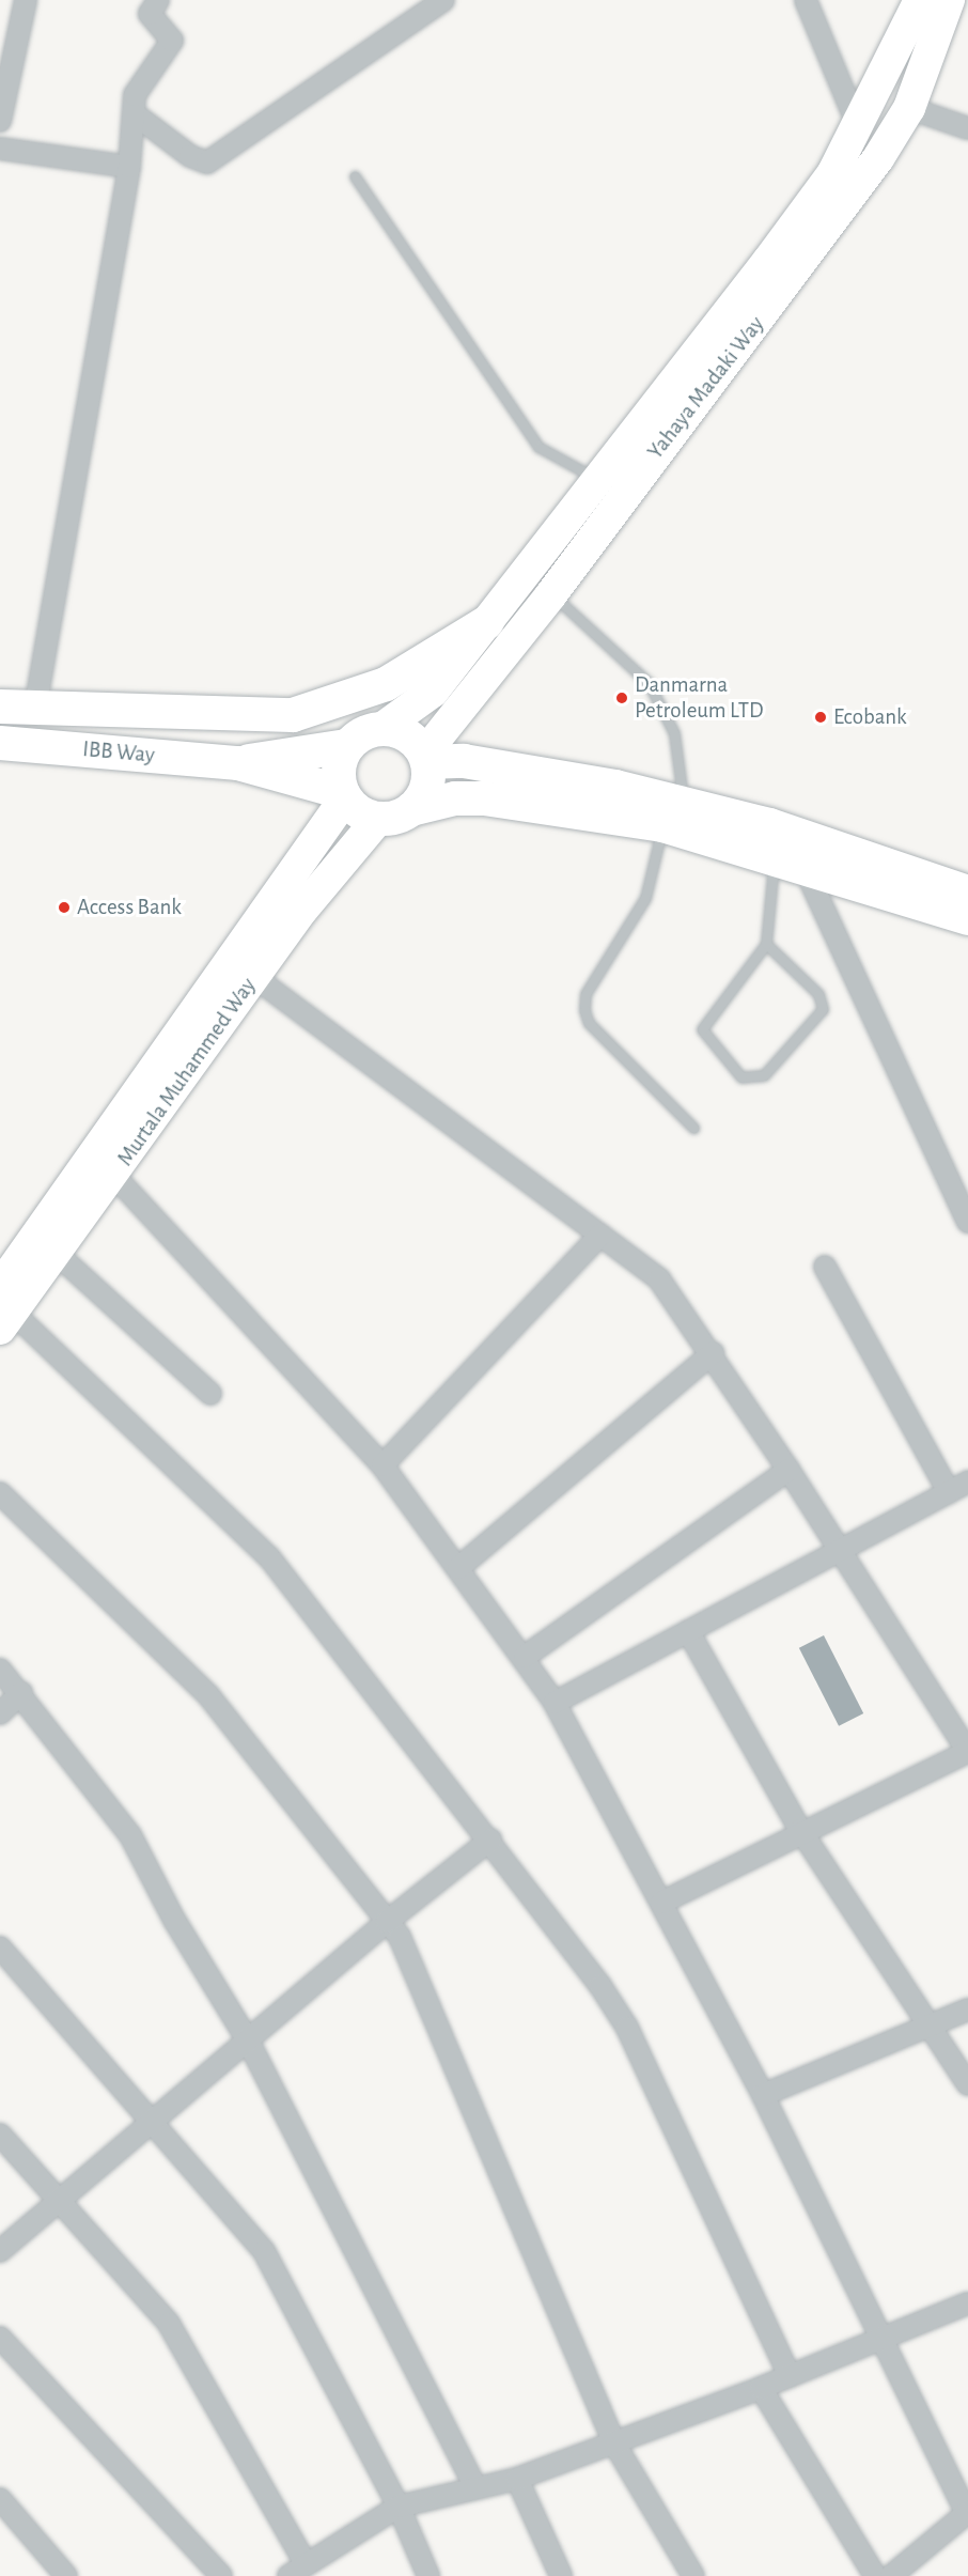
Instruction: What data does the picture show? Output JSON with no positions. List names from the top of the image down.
{
  "streets": {
    "highway": ["IBB Way"],
    "main road": ["Yahaya Madaki Way", "Murtala Muhammed Way"]
  },
  "crossings": [
    ["Yahaya Madaki Way", "IBB Way"],
    ["Yahaya Madaki Way", "Murtala Muhammed Way"],
    ["IBB Way", "Murtala Muhammed Way"]
  ],
  "places": ["Danmarna Petroleum LTD", "Ecobank", "Access Bank"]
}
